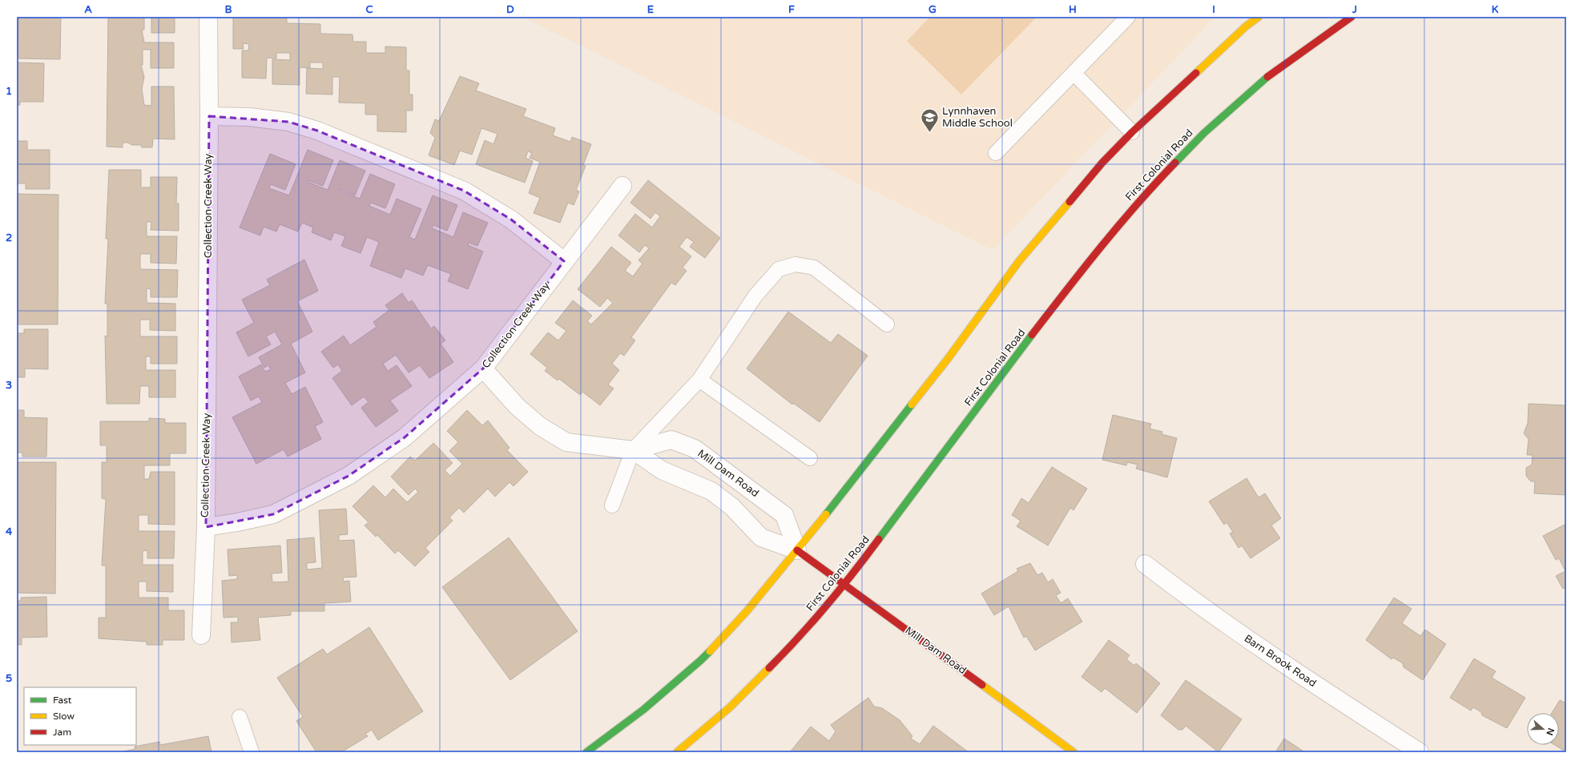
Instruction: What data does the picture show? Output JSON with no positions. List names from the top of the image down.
{
  "streets": {
    "main road": ["First Colonial Road", "Mill Dam Road"],
    "street": ["Collection Creek Way", "Barn Brook Road"]
  },
  "crossings": [
    ["First Colonial Road", "Mill Dam Road"],
    ["Collection Creek Way", "Mill Dam Road"]
  ],
  "places": {
    "school or university": ["Lynnhaven Middle School"]
  },
  "legend": ["Fast", "Slow", "Jam"],
  "north": "right",
  "grid": {
    "columns": [
      "A",
      "B",
      "C",
      "D",
      "E",
      "F",
      "G",
      "H",
      "I",
      "J",
      "K"
    ],
    "rows": [
      "1",
      "2",
      "3",
      "4",
      "5"
    ]
  }
}
